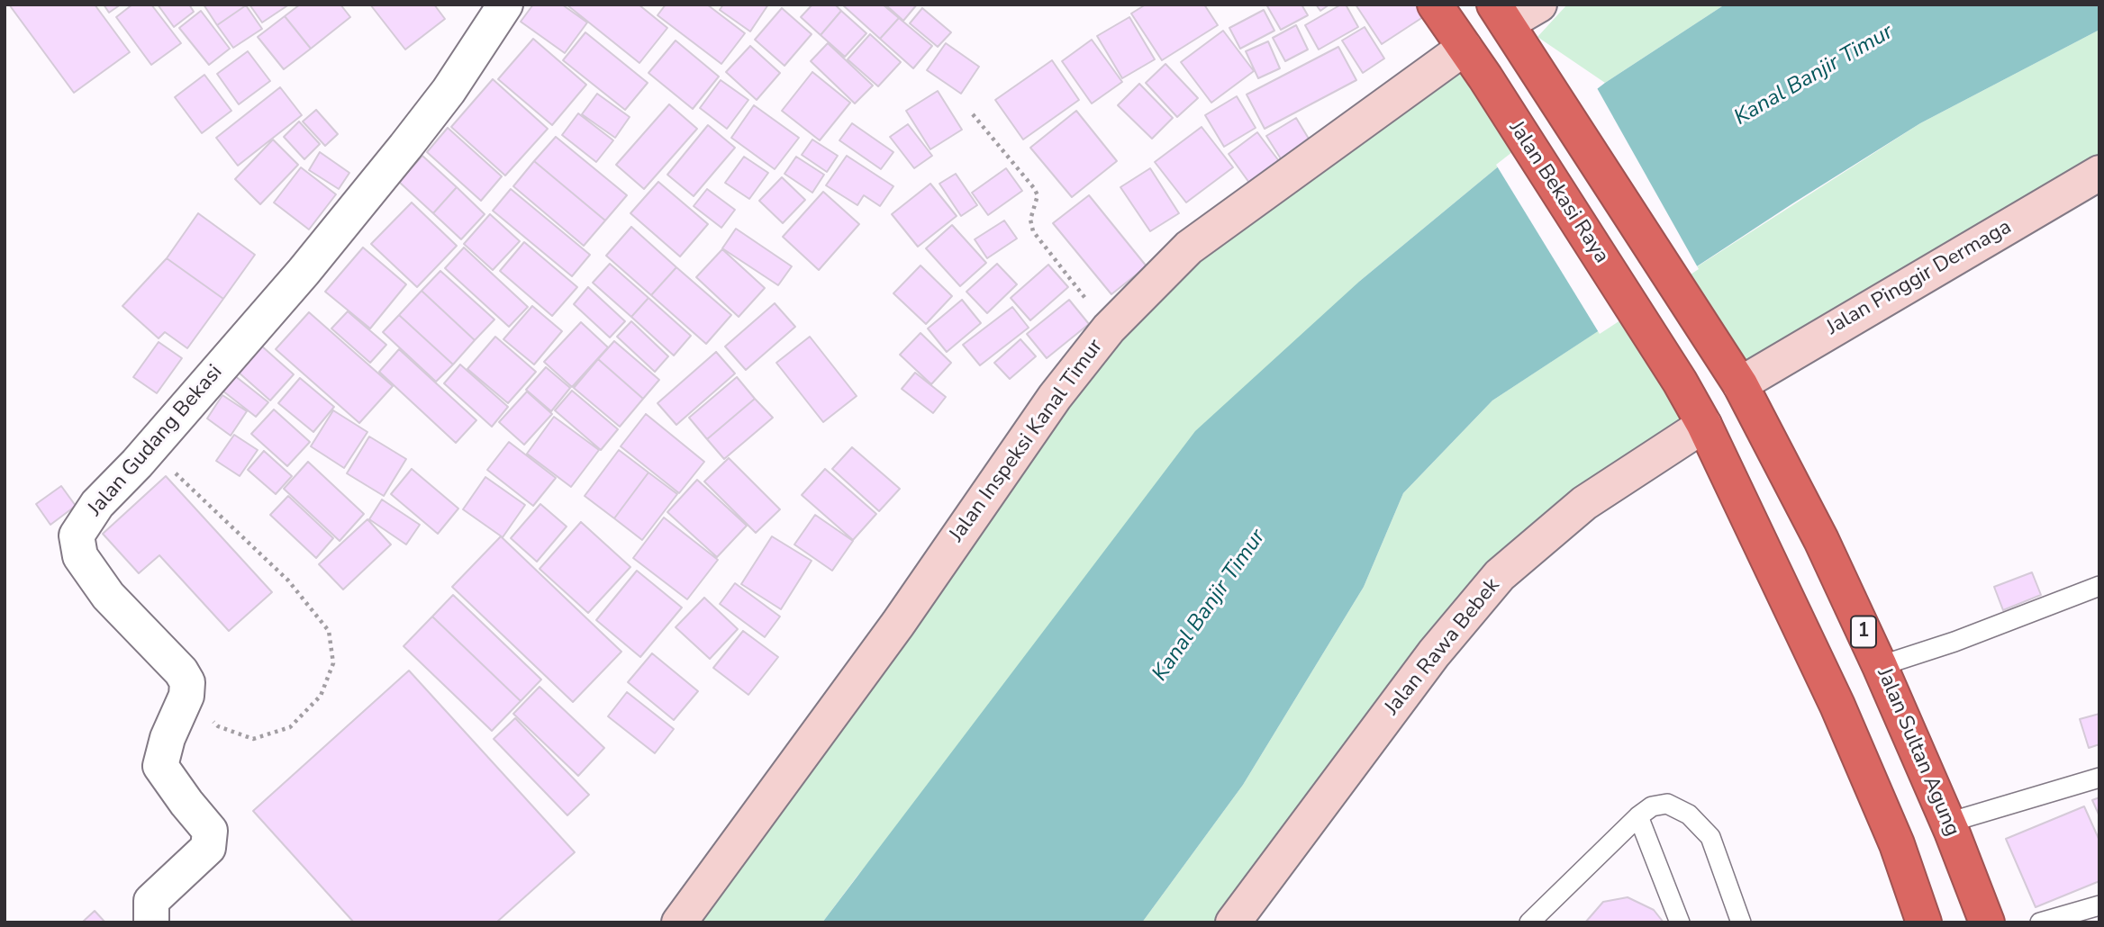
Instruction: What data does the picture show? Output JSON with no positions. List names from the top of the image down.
{
  "streets": {
    "highway": ["Jalan Bekasi Raya", "1", "Jalan Sultan Agung"],
    "street": [
      "Jalan Pinggir Dermaga",
      "Jalan Gudang Bekasi",
      "Jalan Inspeksi Kanal Timur",
      "Jalan Rawa Bebek"
    ]
  },
  "crossings": [
    ["Jalan Bekasi Raya", "Jalan Inspeksi Kanal Timur"],
    ["Jalan Bekasi Raya", "Jalan Rawa Bebek"],
    ["Jalan Pinggir Dermaga", "Jalan Sultan Agung"]
  ],
  "water": ["Kanal Banjir Timur"]
}
